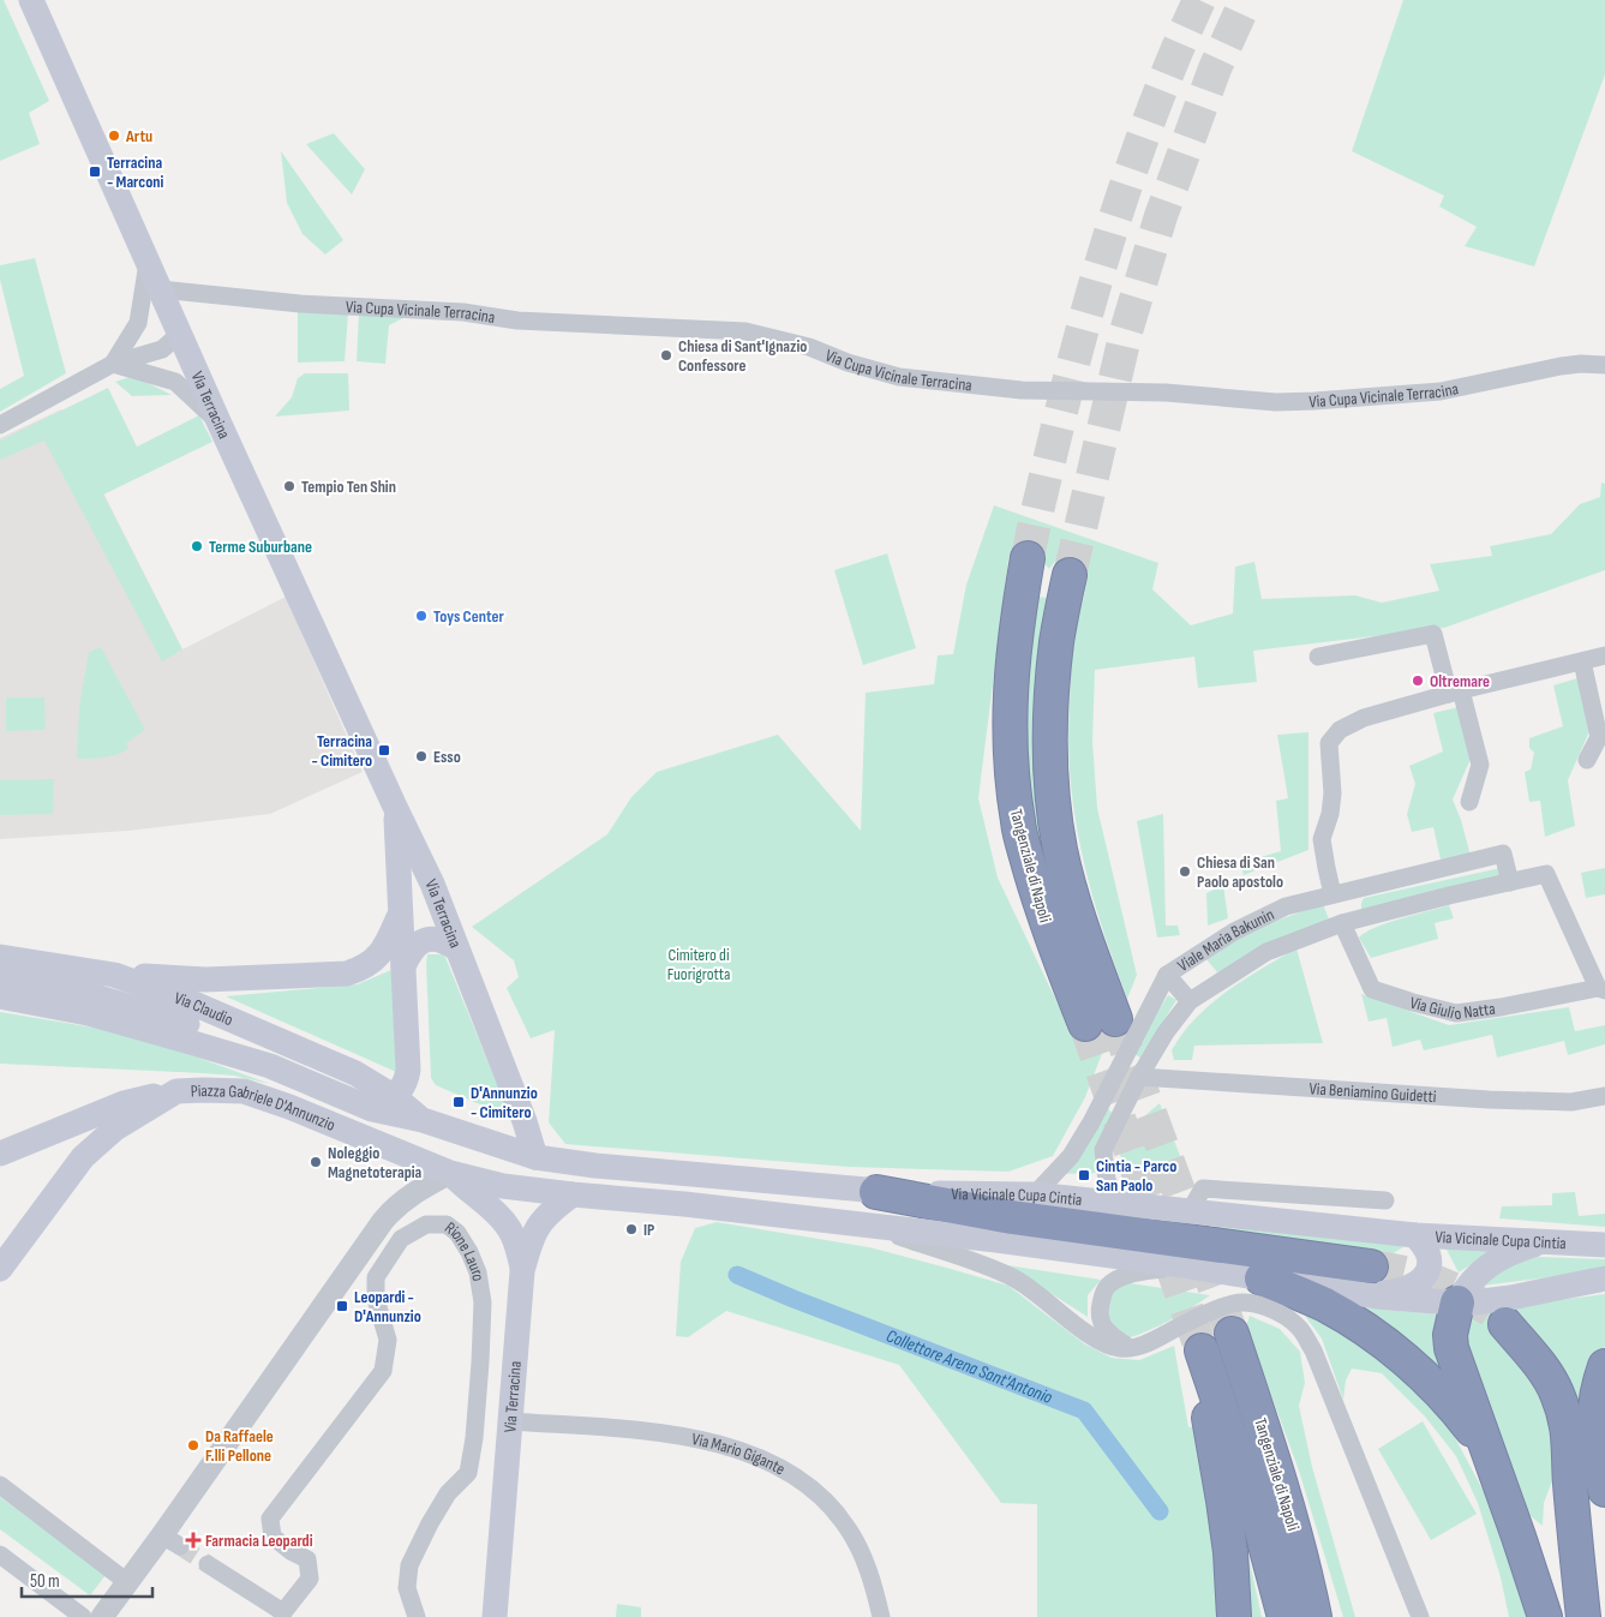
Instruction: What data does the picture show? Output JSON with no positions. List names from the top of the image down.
{
  "streets": {
    "highway": ["Tangenziale di Napoli"],
    "main road": [
      "Via Terracina",
      "Via Claudio",
      "Piazza Gabriele D'Annunzio",
      "Via Vicinale Cupa Cintia"
    ],
    "street": [
      "Via Cupa Vicinale Terracina",
      "Viale Maria Bakunin",
      "Via Giulio Natta",
      "Via Beniamino Guidetti",
      "Rione Lauro",
      "Via Mario Gigante"
    ]
  },
  "crossings": [
    ["Via Cupa Vicinale Terracina", "Via Terracina"],
    ["Via Terracina", "Via Claudio"],
    ["Via Terracina", "Via Vicinale Cupa Cintia"],
    ["Via Terracina", "Via Mario Gigante"],
    ["Viale Maria Bakunin", "Via Giulio Natta"],
    ["Viale Maria Bakunin", "Via Beniamino Guidetti"],
    ["Viale Maria Bakunin", "Via Vicinale Cupa Cintia"],
    ["Via Claudio", "Via Vicinale Cupa Cintia"]
  ],
  "water": ["Collettore Arena Sant'Antonio"],
  "parks": ["Cimitero di Fuorigrotta"],
  "places": {
    "other": [
      "Artu",
      "Chiesa di Sant'Ignazio Confessore",
      "Tempio Ten Shin",
      "Terme Suburbane",
      "Toys Center",
      "Oltremare",
      "Esso",
      "Chiesa di San Paolo apostolo",
      "Noleggio Magnetoterapia",
      "IP",
      "Da Raffaele F.lli Pellone"
    ],
    "transit": [
      "Terracina - Marconi",
      "Terracina - Cimitero",
      "D'Annunzio - Cimitero",
      "Cintia - Parco San Paolo",
      "Leopardi - D'Annunzio"
    ],
    "health": ["Farmacia Leopardi"]
  },
  "scale_bar": "50 m"
}
